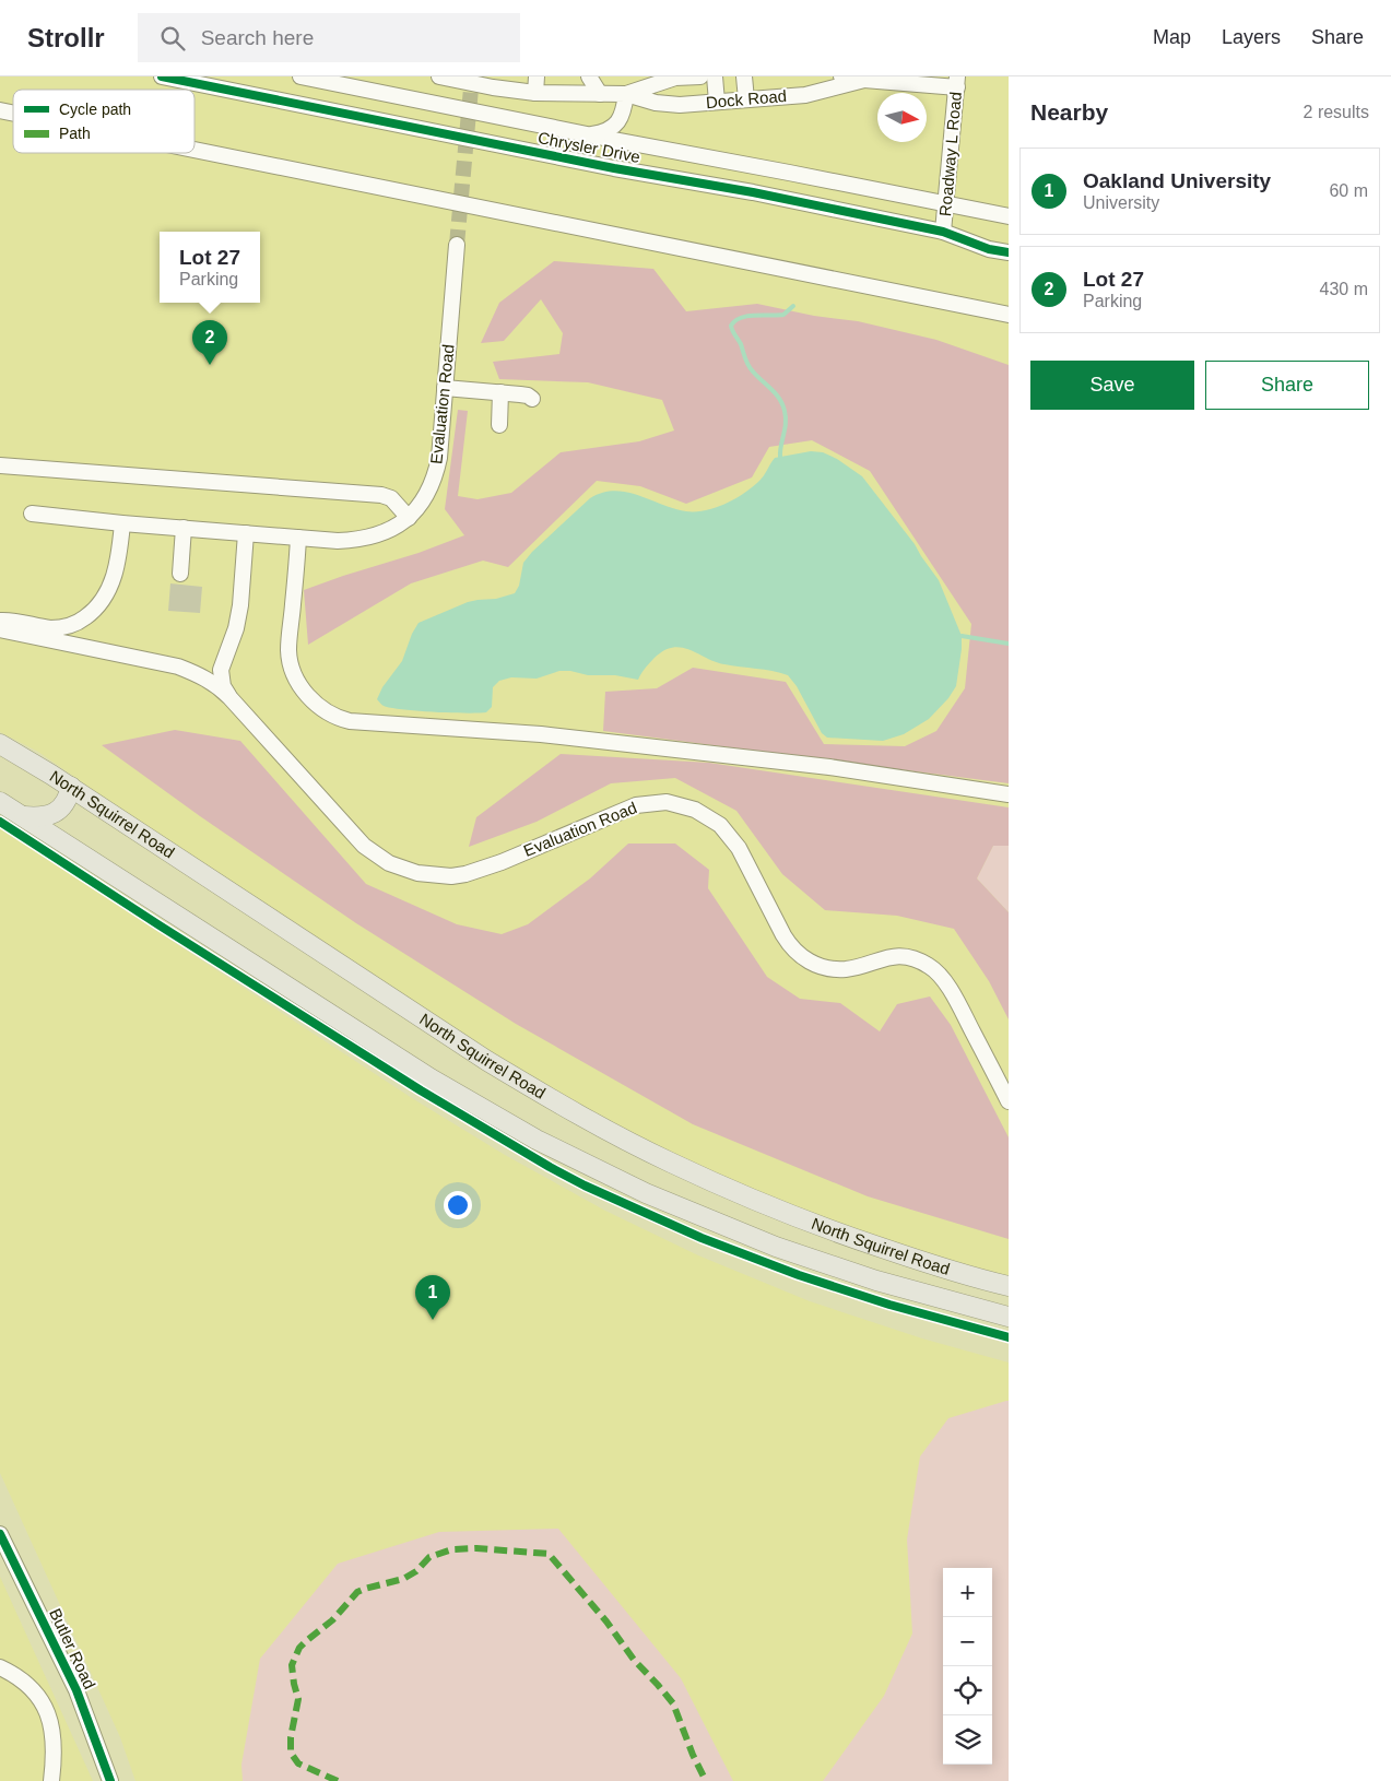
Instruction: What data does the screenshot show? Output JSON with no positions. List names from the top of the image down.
{
  "streets": {
    "main road": ["North Squirrel Road"],
    "street": [
      "Dock Road",
      "Chrysler Drive",
      "Roadway L Road",
      "Evaluation Road",
      "Butler Road"
    ]
  },
  "crossings": [
    ["Dock Road", "Roadway L Road"],
    ["Chrysler Drive", "Roadway L Road"]
  ],
  "legend": ["Cycle path", "Path"],
  "north": "right",
  "page": {
    "header": "Strollr",
    "search": "Search here",
    "nav": ["Map", "Layers", "Share"],
    "heading": ["Nearby", "2 results"],
    "list": [
      {
        "mark": "1",
        "name": "Oakland University",
        "note": "University",
        "value": "60 m"
      },
      {
        "mark": "2",
        "name": "Lot 27",
        "note": "Parking",
        "value": "430 m"
      }
    ],
    "popup": ["Lot 27", "Parking"],
    "pins": ["2", "1"],
    "buttons": ["Save", "Share"],
    "map_buttons": ["+", "−"]
  }
}
